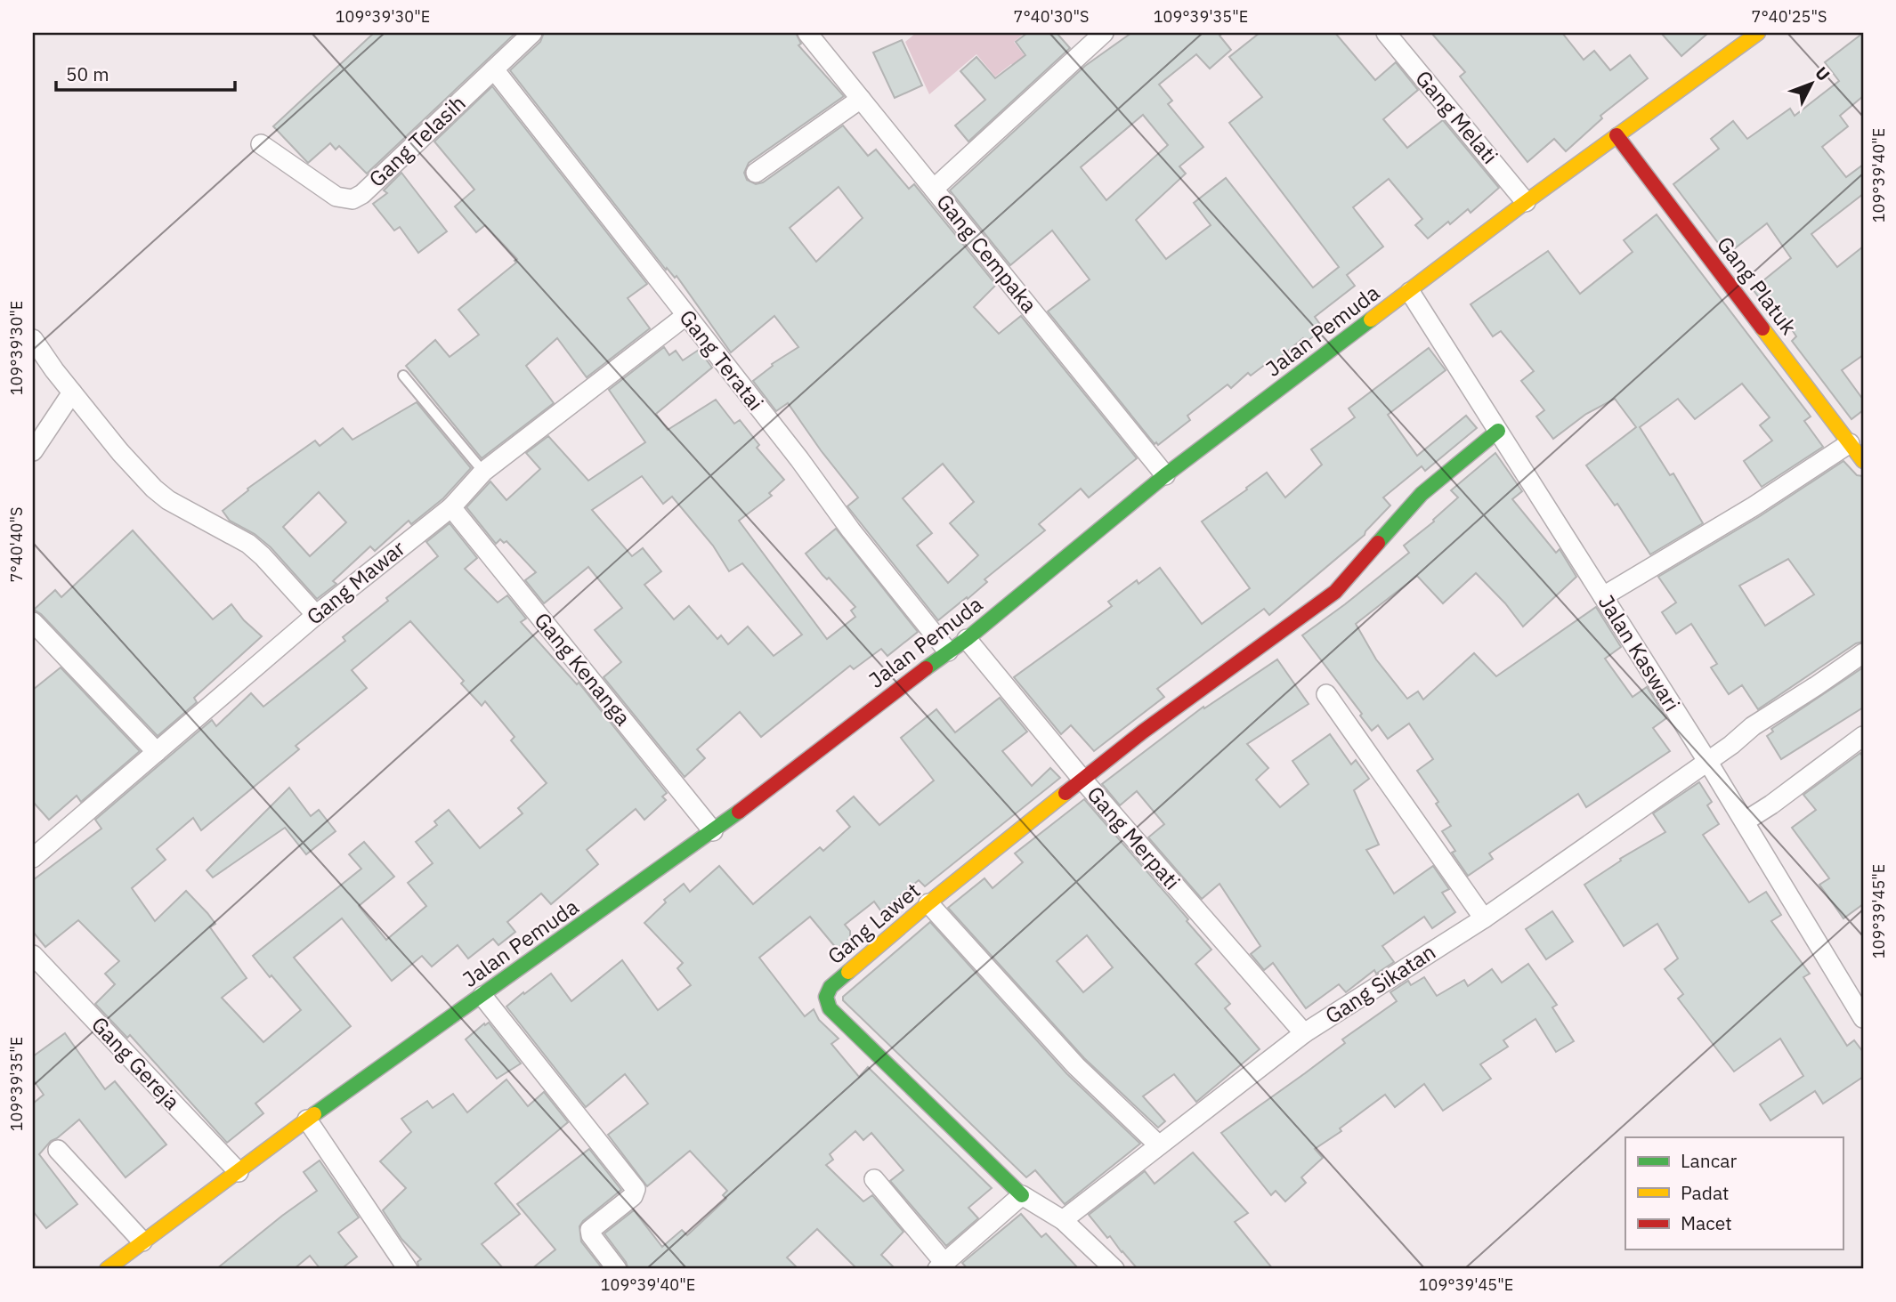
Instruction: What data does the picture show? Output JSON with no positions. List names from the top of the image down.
{
  "streets": {
    "main road": ["Gang Platuk", "Jalan Pemuda", "Gang Lawet"],
    "street": [
      "Gang Melati",
      "Gang Telasih",
      "Gang Cempaka",
      "Gang Teratai",
      "Gang Mawar",
      "Jalan Kaswari",
      "Gang Kenanga",
      "Gang Merpati",
      "Gang Sikatan",
      "Gang Gereja"
    ]
  },
  "crossings": [
    ["Gang Melati", "Jalan Pemuda"],
    ["Gang Telasih", "Gang Teratai"],
    ["Gang Cempaka", "Jalan Pemuda"],
    ["Gang Platuk", "Jalan Pemuda"],
    ["Jalan Pemuda", "Gang Teratai"],
    ["Jalan Pemuda", "Jalan Kaswari"],
    ["Jalan Pemuda", "Gang Kenanga"],
    ["Jalan Pemuda", "Gang Merpati"],
    ["Jalan Pemuda", "Gang Gereja"],
    ["Gang Teratai", "Gang Mawar"],
    ["Gang Mawar", "Gang Kenanga"],
    ["Jalan Kaswari", "Gang Lawet"],
    ["Jalan Kaswari", "Gang Sikatan"],
    ["Gang Merpati", "Gang Lawet"],
    ["Gang Merpati", "Gang Sikatan"]
  ],
  "legend": ["Lancar", "Padat", "Macet"],
  "scale_bar": "50 m",
  "north": "top right",
  "coordinates": [
    "109°39'30\"E",
    "7°40'30\"S",
    "109°39'35\"E",
    "7°40'25\"S",
    "109°39'40\"E",
    "7°40'40\"S",
    "109°39'45\"E"
  ]
}
